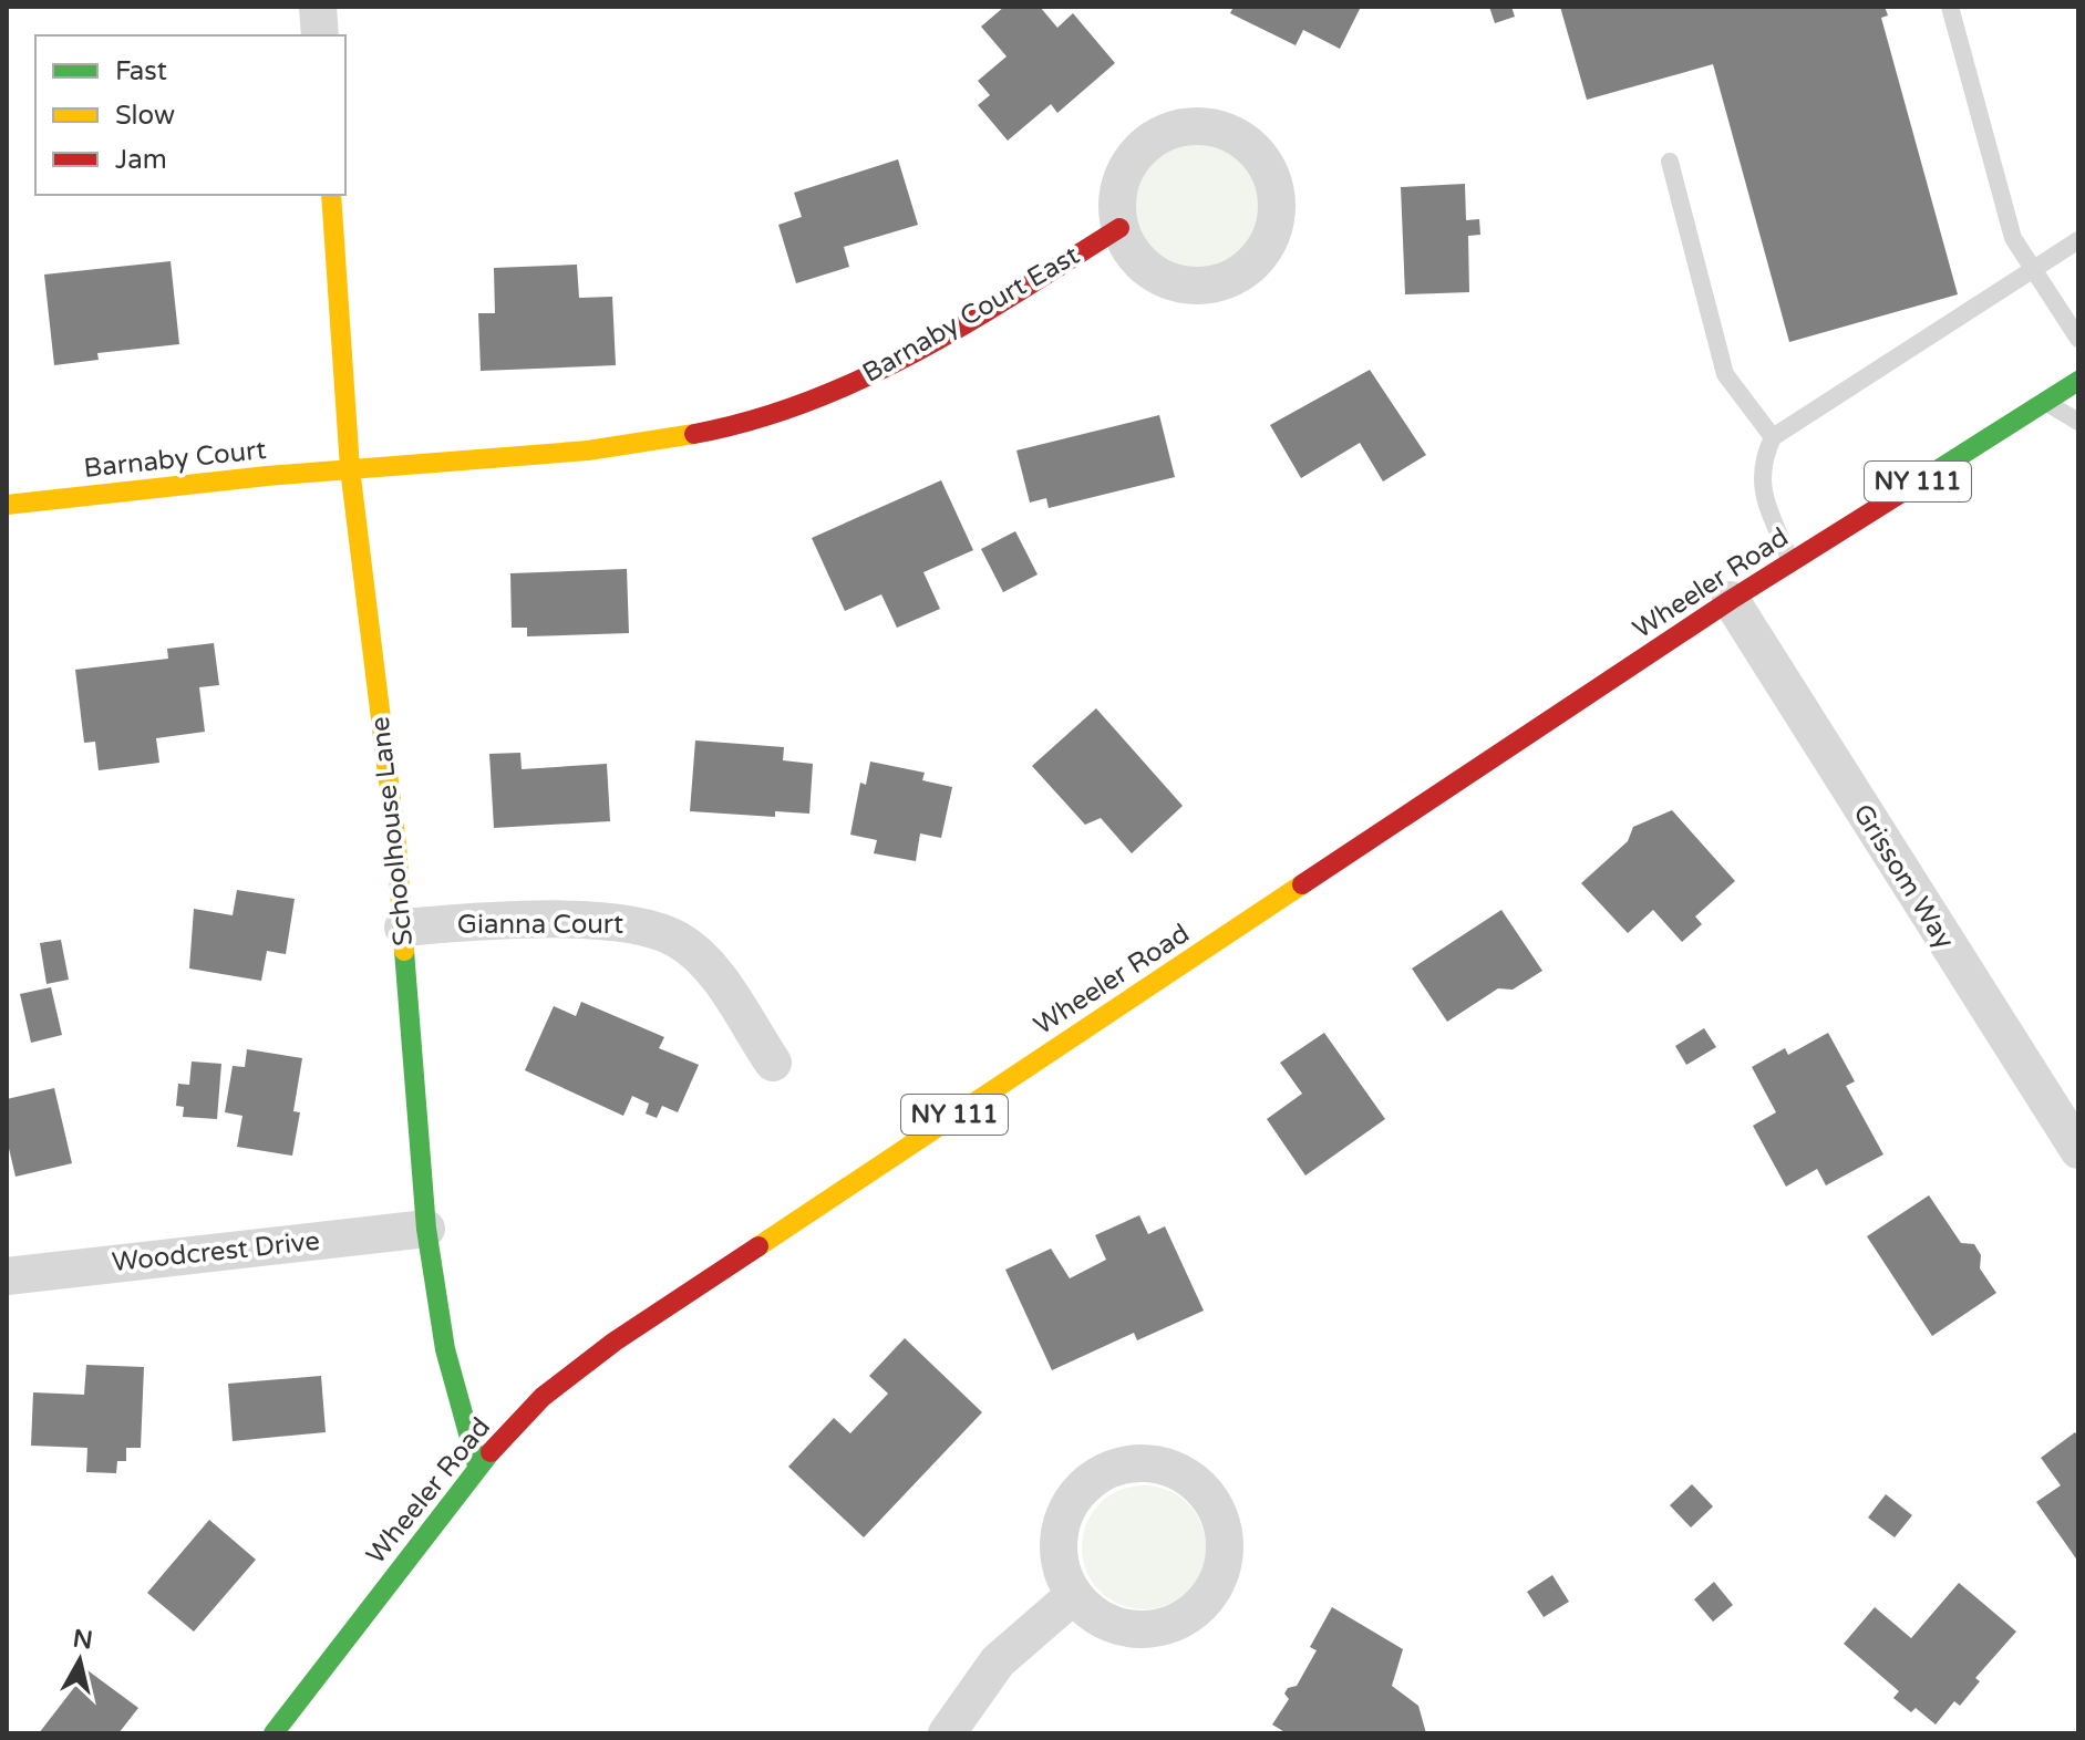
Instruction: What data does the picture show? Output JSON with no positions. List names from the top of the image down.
{
  "streets": {
    "street": [
      "Barnaby Court East",
      "Barnaby Court",
      "NY 111",
      "Wheeler Road",
      "Schoolhouse Lane",
      "Grissom Way",
      "Gianna Court",
      "Woodcrest Drive"
    ]
  },
  "crossings": [
    ["Barnaby Court East", "Barnaby Court"],
    ["Barnaby Court East", "Schoolhouse Lane"],
    ["Barnaby Court", "Schoolhouse Lane"],
    ["Wheeler Road", "Schoolhouse Lane"],
    ["Wheeler Road", "Grissom Way"],
    ["Schoolhouse Lane", "Gianna Court"],
    ["Schoolhouse Lane", "Woodcrest Drive"]
  ],
  "legend": ["Fast", "Slow", "Jam"],
  "north": "top"
}
